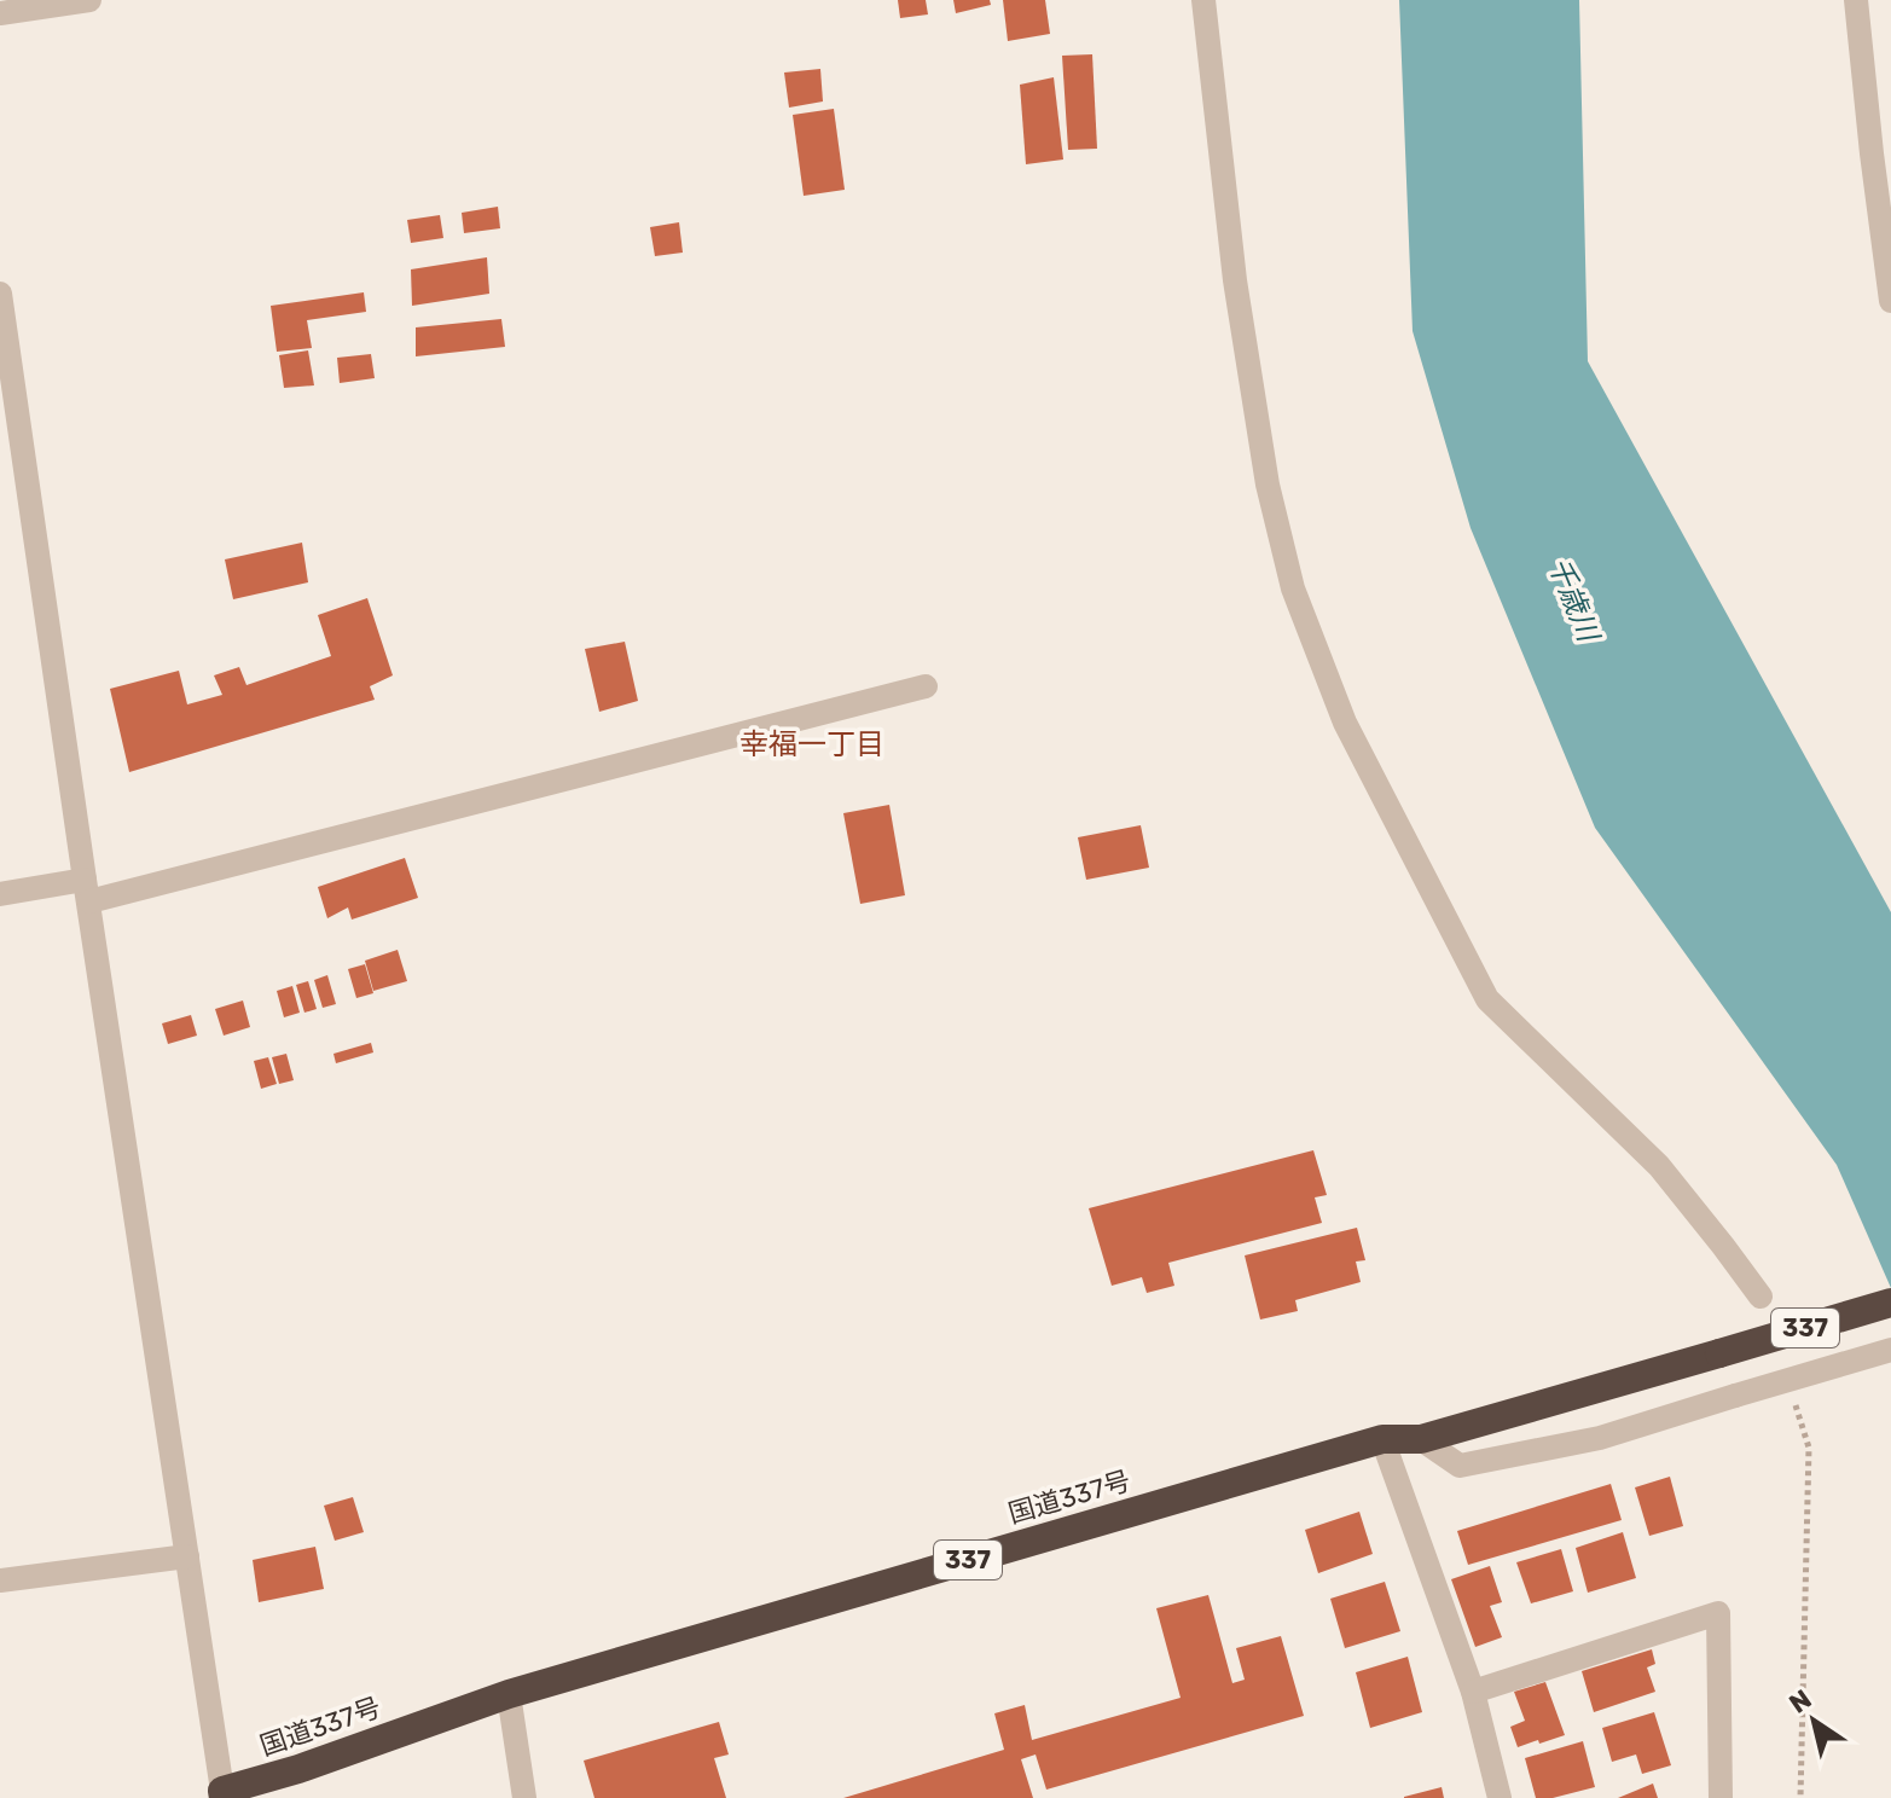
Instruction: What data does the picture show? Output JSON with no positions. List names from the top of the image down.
{
  "streets": {
    "highway": ["337", "国道337号"]
  },
  "districts": ["幸福一丁目"],
  "water": ["千歳川"],
  "north": "top left"
}
